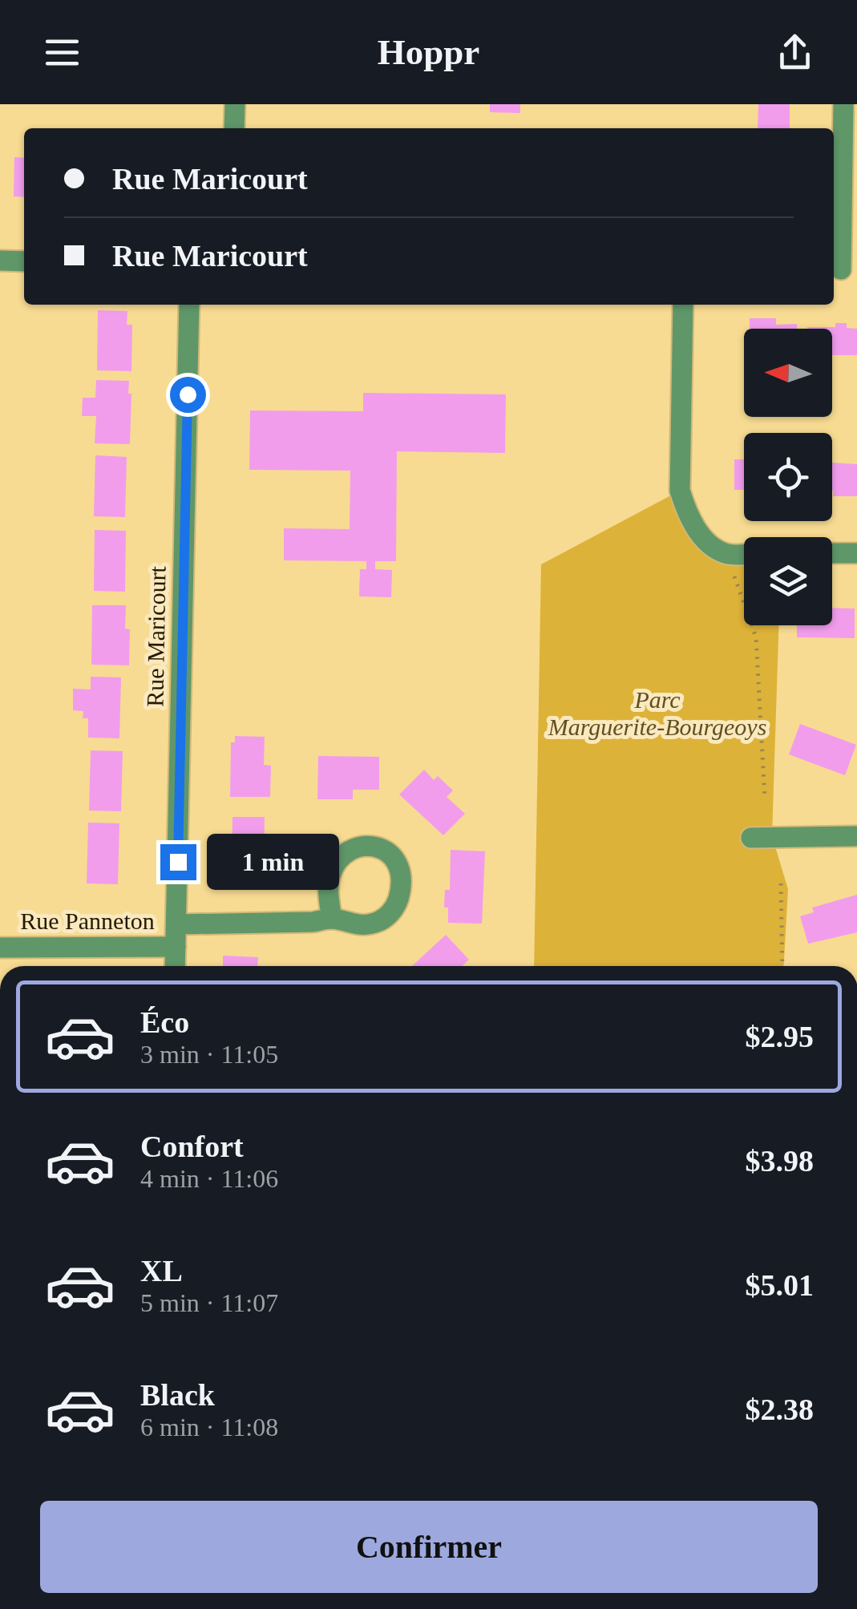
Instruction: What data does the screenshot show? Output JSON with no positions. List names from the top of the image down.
{
  "streets": {
    "street": ["Rue Maricourt", "Rue Panneton"]
  },
  "crossings": [
    ["Rue Maricourt", "Rue Panneton"]
  ],
  "parks": ["Parc Marguerite-Bourgeoys"],
  "north": "left",
  "page": {
    "header": "Hoppr",
    "banner": ["Rue Maricourt", "Rue Maricourt"],
    "bubble": "1 min",
    "list": [
      {
        "name": "Éco",
        "note": "3 min · 11:05",
        "value": "$2.95"
      },
      {
        "name": "Confort",
        "note": "4 min · 11:06",
        "value": "$3.98"
      },
      {
        "name": "XL",
        "note": "5 min · 11:07",
        "value": "$5.01"
      },
      {
        "name": "Black",
        "note": "6 min · 11:08",
        "value": "$2.38"
      }
    ],
    "buttons": "Confirmer"
  }
}
